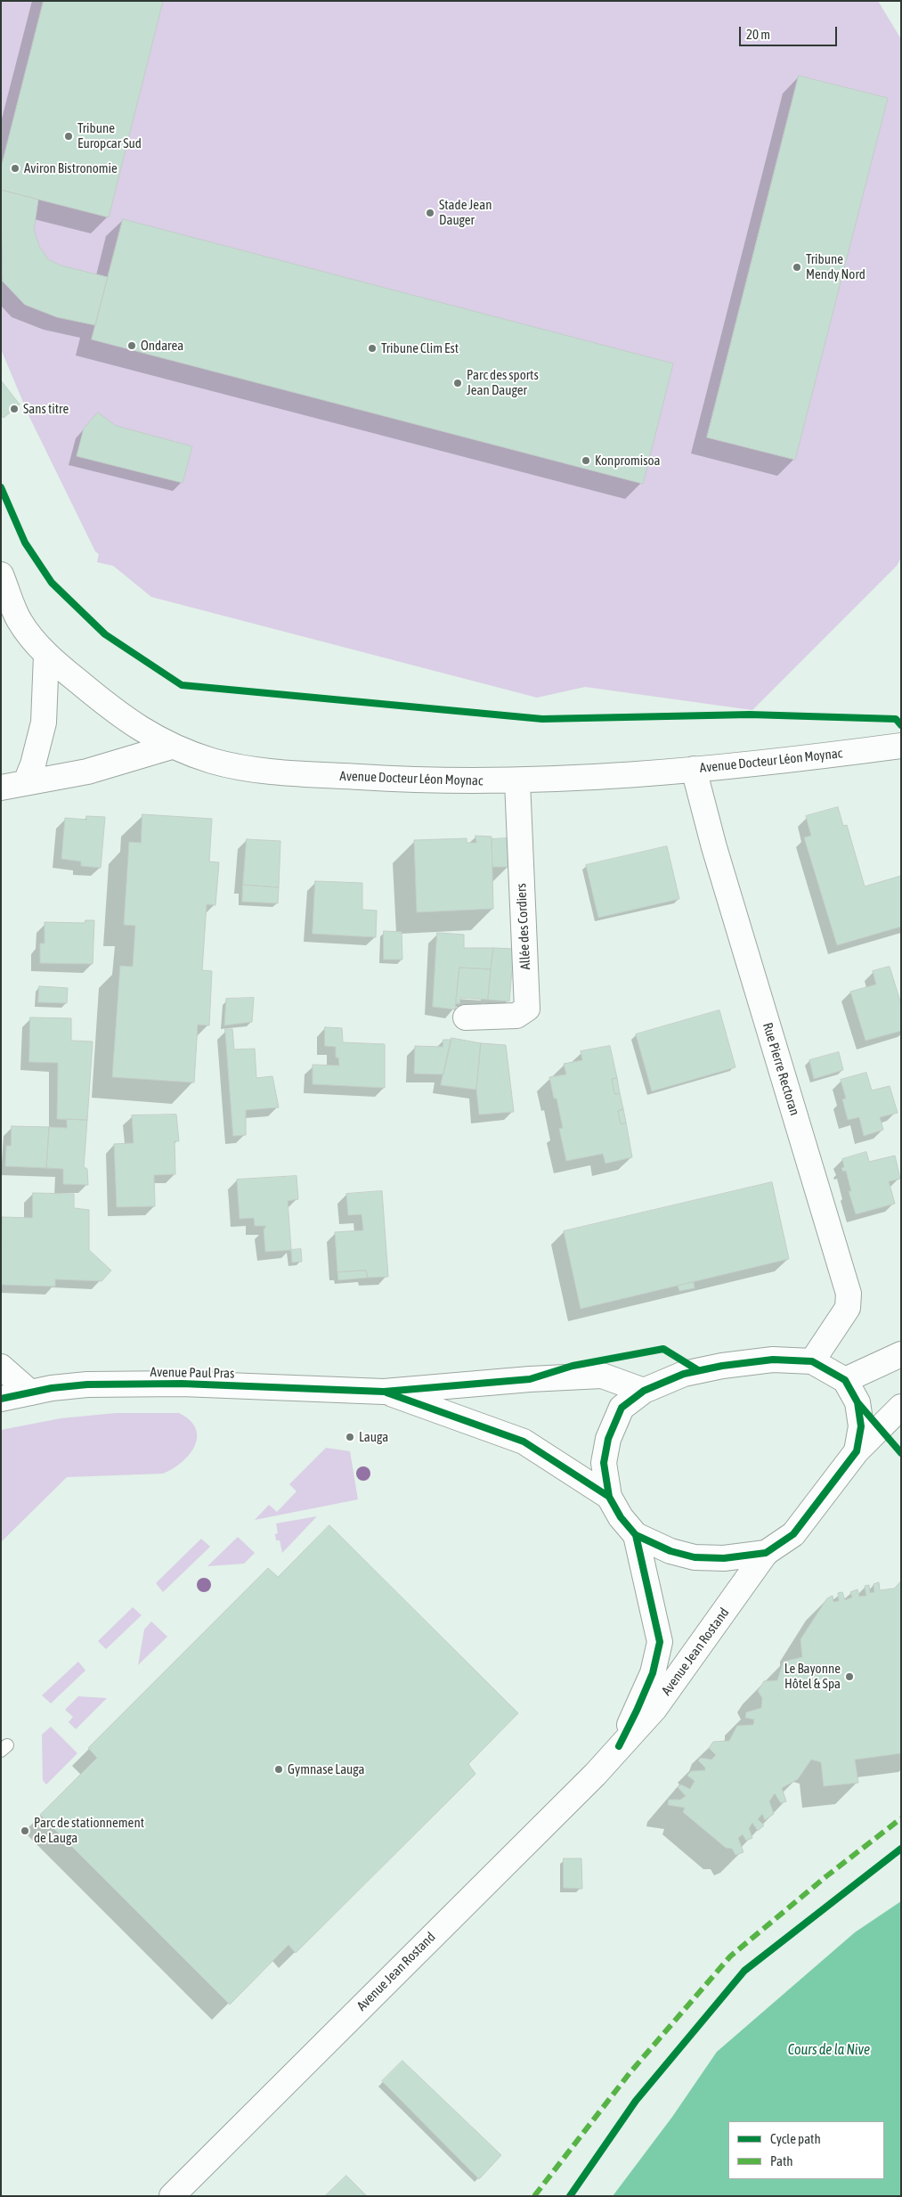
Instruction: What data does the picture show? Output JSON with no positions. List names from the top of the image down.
{
  "streets": {
    "street": [
      "Avenue Docteur Léon Moynac",
      "Allée des Cordiers",
      "Rue Pierre Rectoran",
      "Avenue Paul Pras",
      "Avenue Jean Rostand"
    ]
  },
  "crossings": [
    ["Avenue Docteur Léon Moynac", "Allée des Cordiers"],
    ["Avenue Docteur Léon Moynac", "Rue Pierre Rectoran"]
  ],
  "water": ["Cours de la Nive"],
  "places": [
    "Tribune Europcar Sud",
    "Aviron Bistronomie",
    "Stade Jean Dauger",
    "Tribune Mendy Nord",
    "Ondarea",
    "Tribune Clim Est",
    "Parc des sports Jean Dauger",
    "Sans titre",
    "Konpromisoa",
    "Lauga",
    "Le Bayonne Hôtel & Spa",
    "Gymnase Lauga",
    "Parc de stationnement de Lauga"
  ],
  "legend": ["Cycle path", "Path"],
  "scale_bar": "20 m"
}
